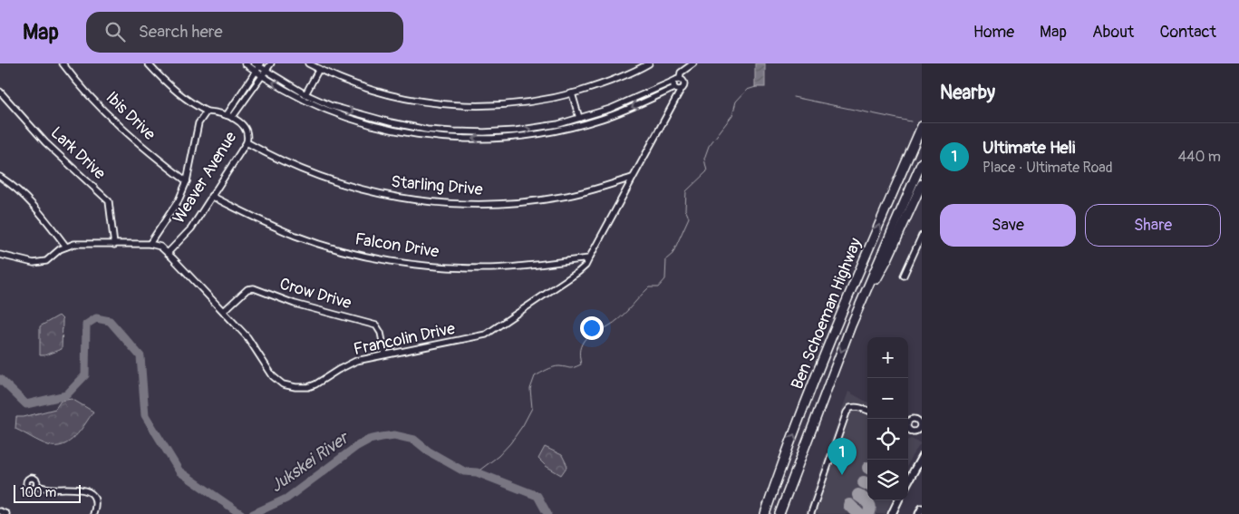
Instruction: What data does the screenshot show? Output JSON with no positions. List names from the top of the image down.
{
  "streets": {
    "highway": ["Ben Schoeman Highway"],
    "street": [
      "Ibis Drive",
      "Lark Drive",
      "Weaver Avenue",
      "Starling Drive",
      "Falcon Drive",
      "Crow Drive",
      "Francolin Drive"
    ]
  },
  "crossings": [
    ["Ibis Drive", "Weaver Avenue"],
    ["Lark Drive", "Francolin Drive"],
    ["Weaver Avenue", "Starling Drive"],
    ["Weaver Avenue", "Falcon Drive"],
    ["Weaver Avenue", "Francolin Drive"],
    ["Starling Drive", "Francolin Drive"],
    ["Falcon Drive", "Francolin Drive"],
    ["Crow Drive", "Francolin Drive"]
  ],
  "water": ["Jukskei River"],
  "scale_bar": "100 m",
  "page": {
    "header": "Map",
    "search": "Search here",
    "nav": [
      "Home",
      "Map",
      "About",
      "Contact"
    ],
    "heading": "Nearby",
    "list": [
      {
        "mark": "1",
        "name": "Ultimate Heli",
        "note": "Place · Ultimate Road",
        "value": "440 m"
      }
    ],
    "buttons": ["Save", "Share"],
    "map_buttons": ["+", "−"],
    "pins": "1",
    "scale": "100 m"
  }
}
